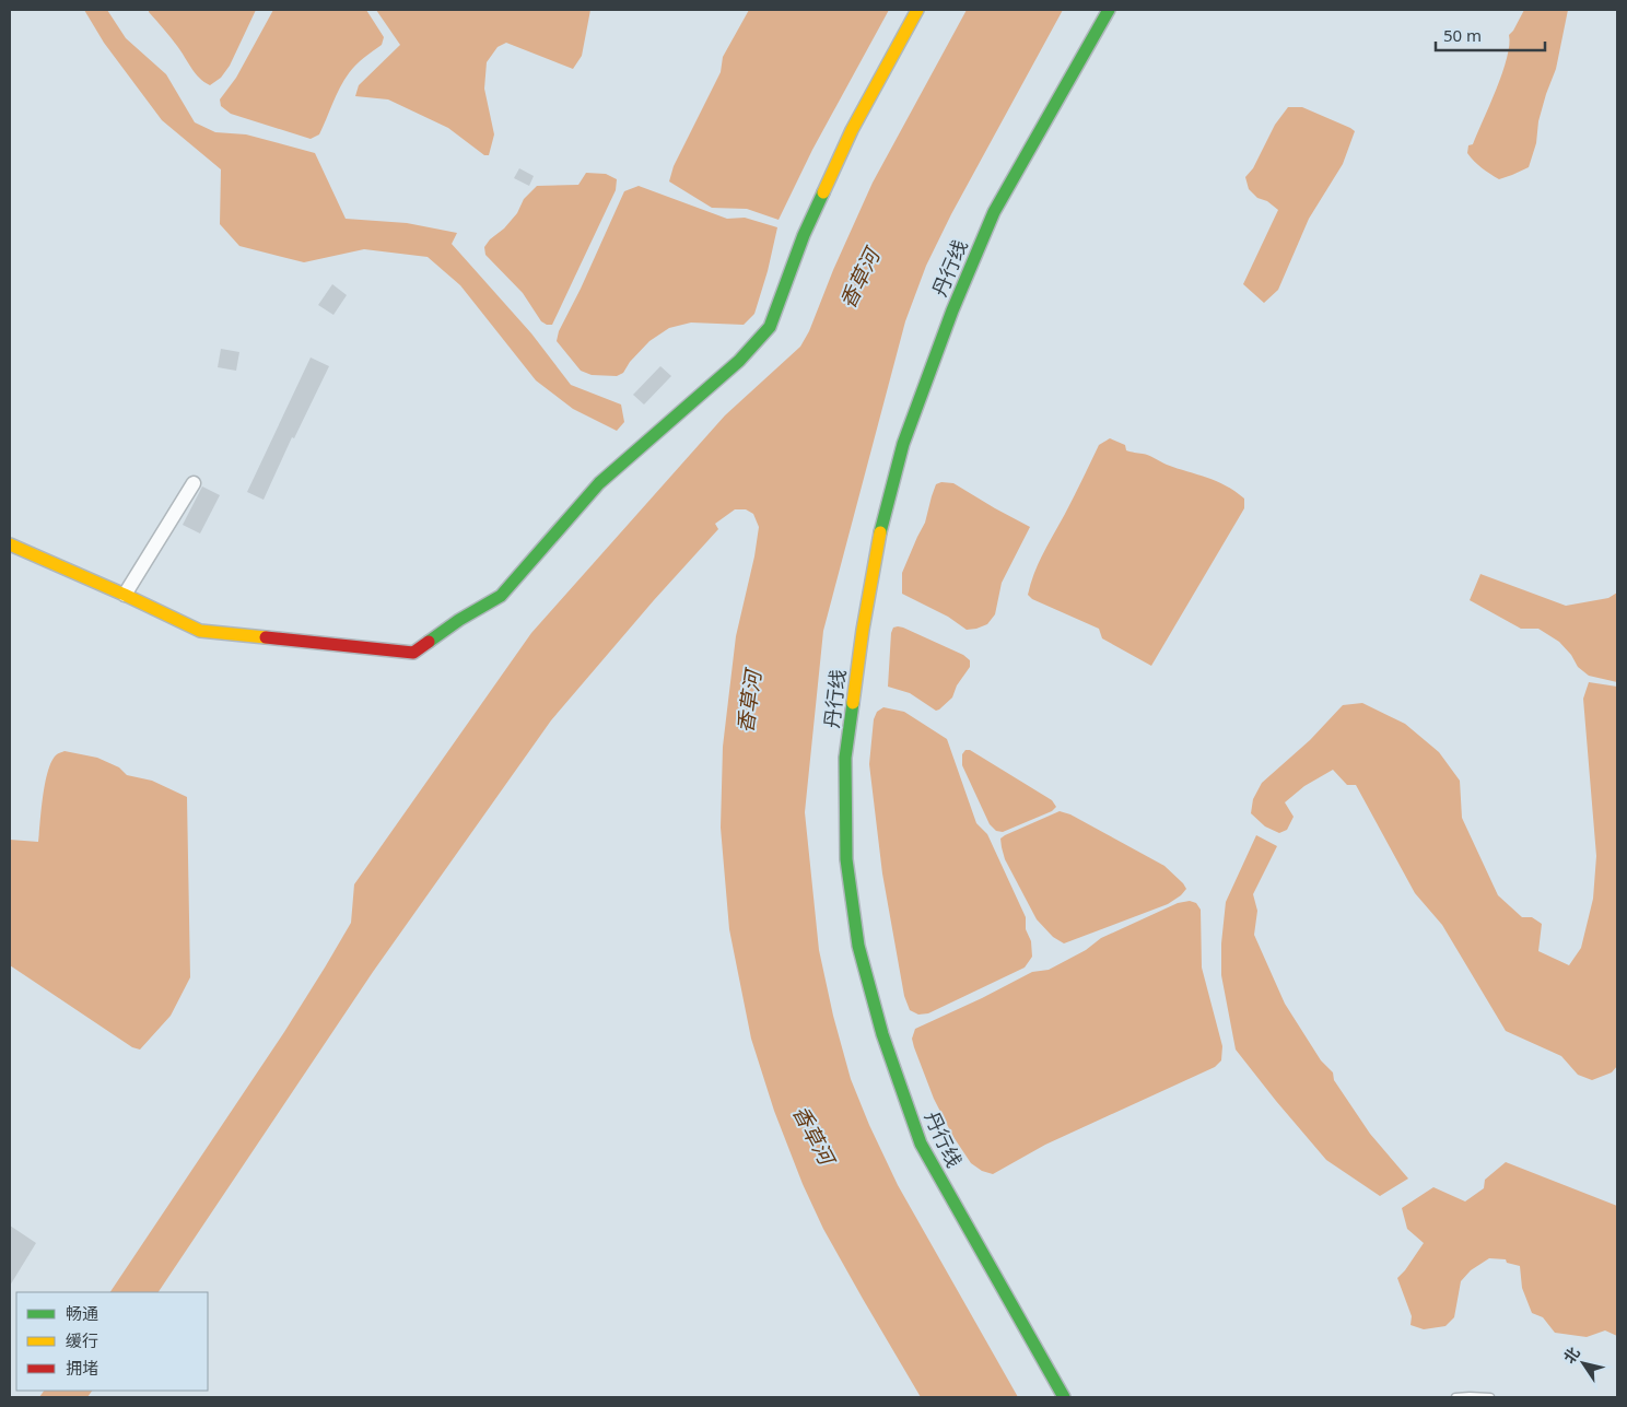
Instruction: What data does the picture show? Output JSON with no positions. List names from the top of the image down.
{
  "streets": {
    "main road": ["丹行线"]
  },
  "water": ["香草河"],
  "legend": ["畅通", "缓行", "拥堵"],
  "scale_bar": "50 m",
  "north": "top left"
}
